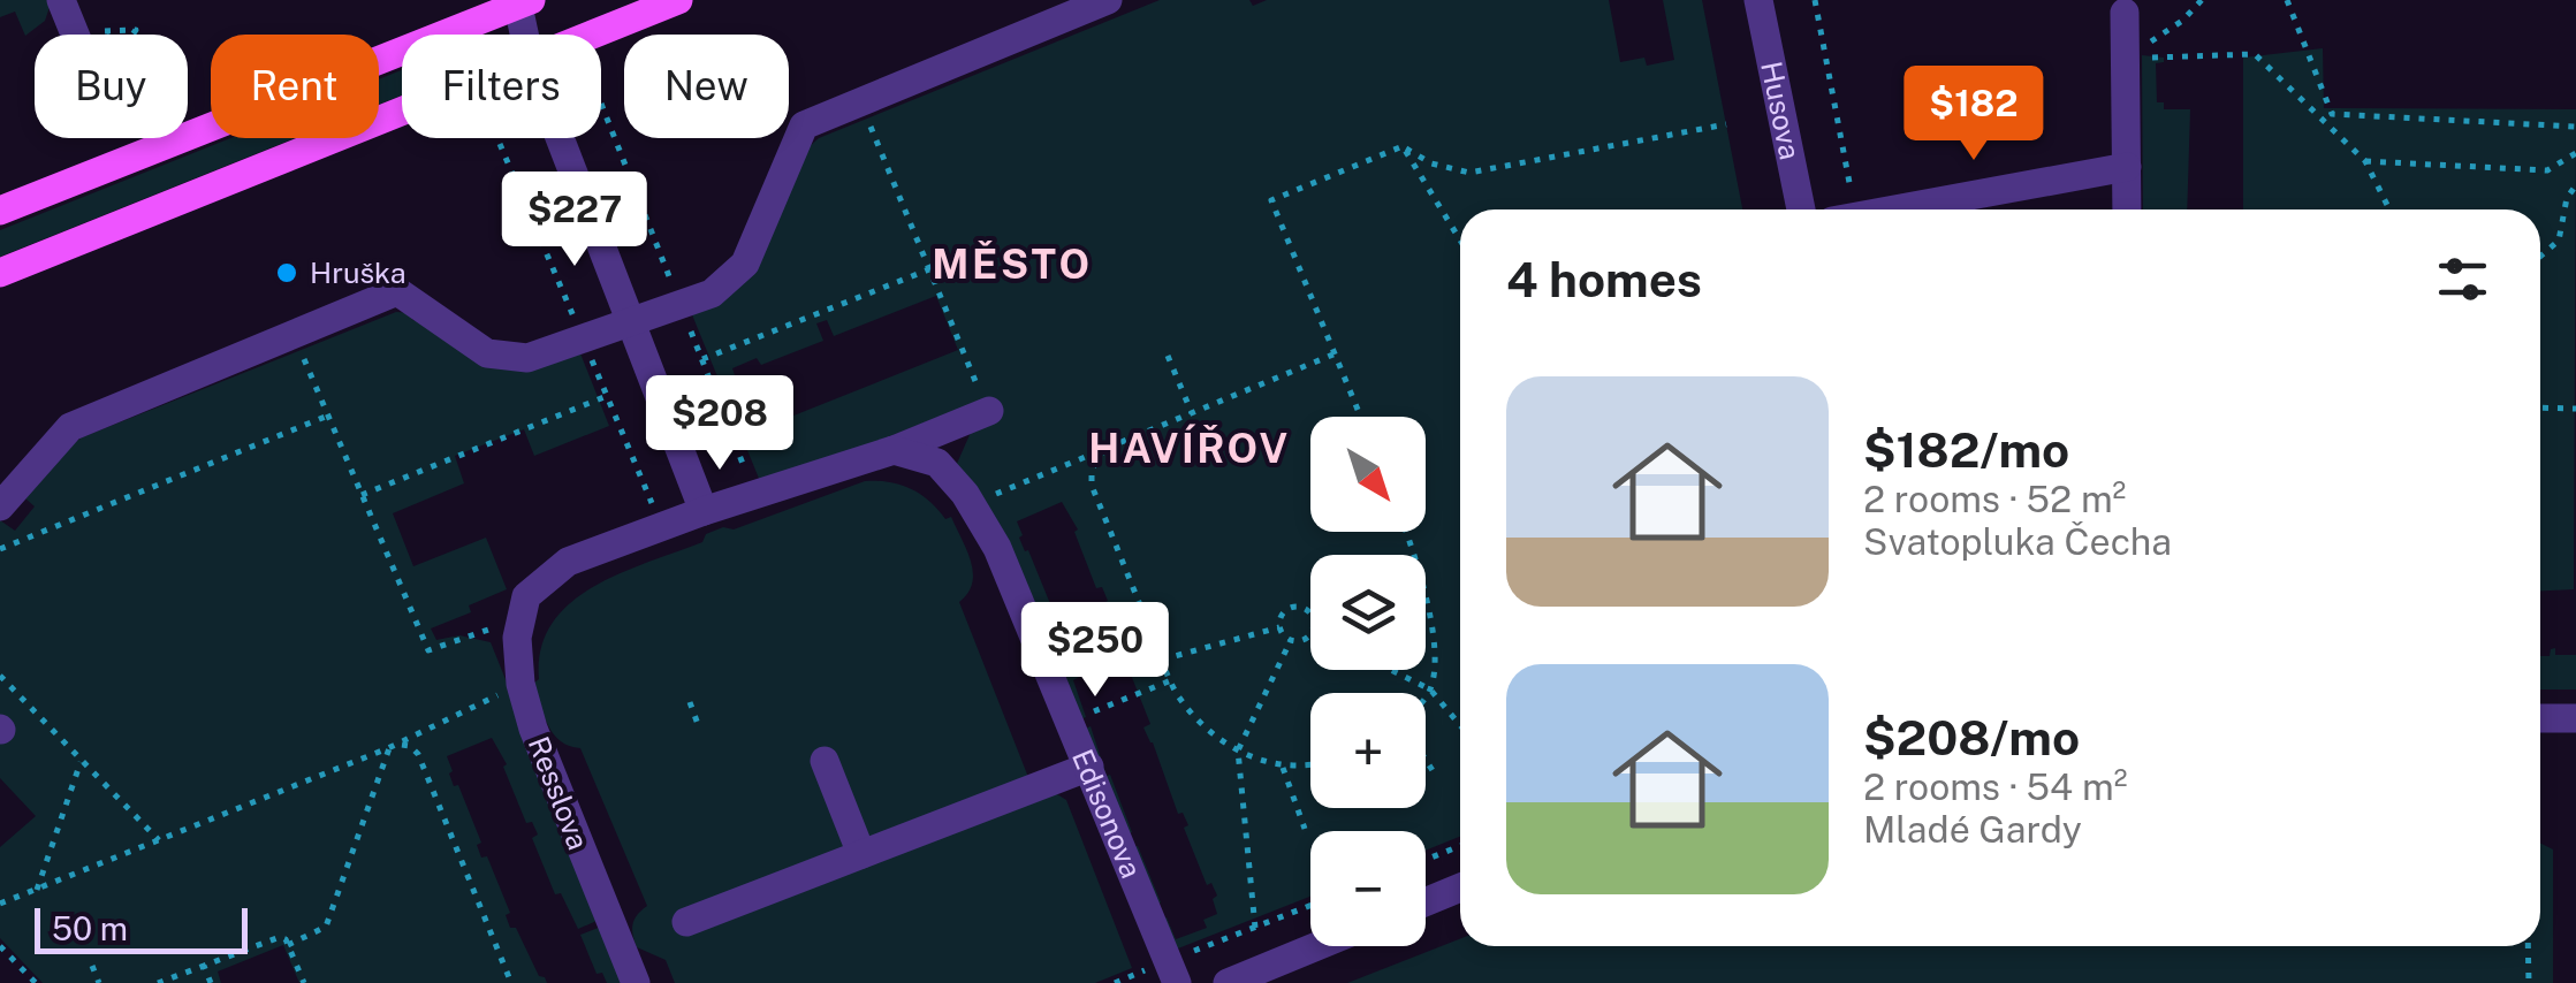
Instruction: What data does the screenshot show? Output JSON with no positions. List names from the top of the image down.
{
  "streets": {
    "street": ["Husova", "Resslova", "Edisonova"]
  },
  "districts": ["MĚSTO", "HAVÍŘOV"],
  "places": ["Hruška"],
  "scale_bar": "50 m",
  "north": "bottom right",
  "page": {
    "chip": [
      "Buy",
      "Rent",
      "Filters",
      "New"
    ],
    "price": [
      "$182",
      "$227",
      "$208",
      "$250"
    ],
    "heading": "4 homes",
    "list": [
      {
        "name": "$182/mo",
        "note": "2 rooms · 52 m² · Svatopluka Čecha"
      },
      {
        "name": "$208/mo",
        "note": "2 rooms · 54 m² · Mladé Gardy"
      }
    ],
    "map_buttons": ["+", "−"],
    "scale": "50 m"
  }
}
